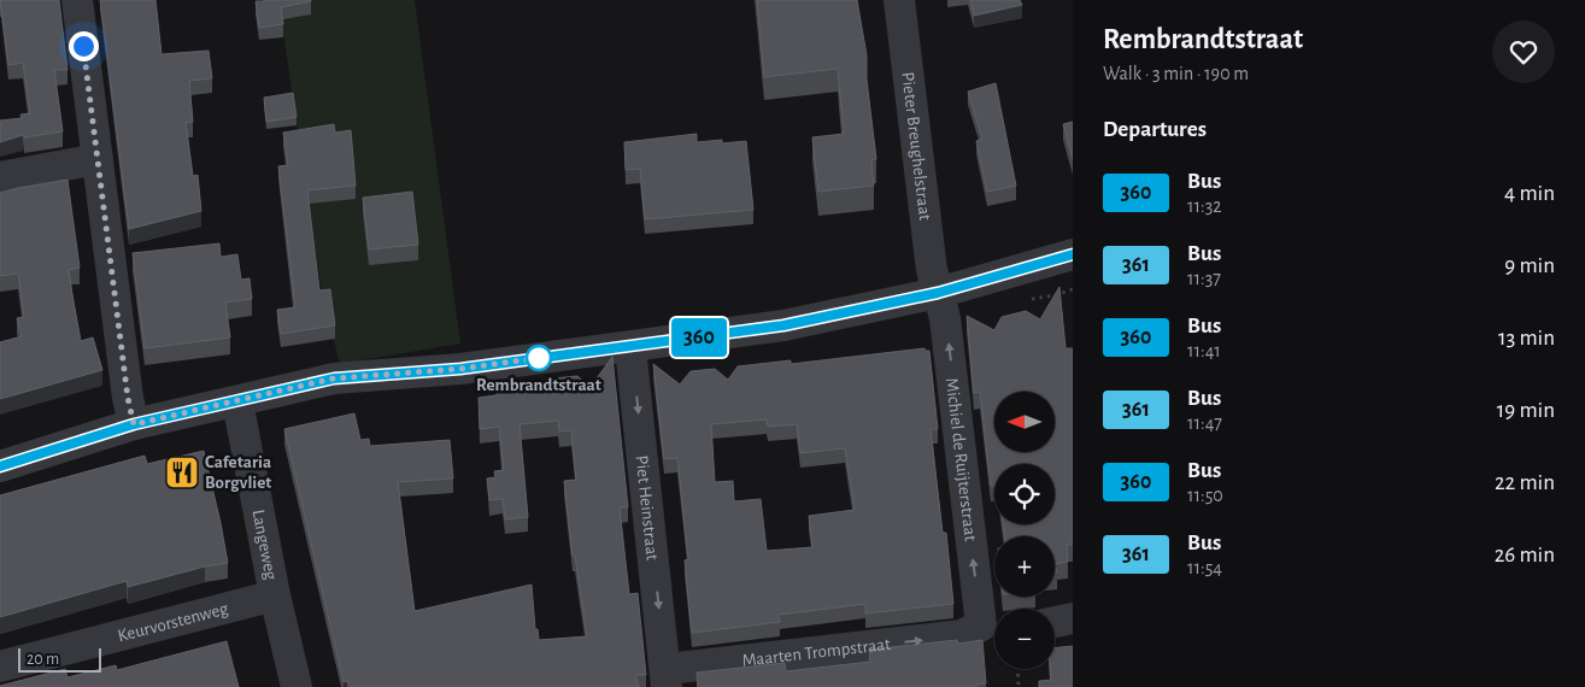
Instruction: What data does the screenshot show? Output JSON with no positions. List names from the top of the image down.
{
  "streets": {
    "street": [
      "Pieter Breughelstraat",
      "Michiel de Ruijterstraat",
      "Piet Heinstraat",
      "Langeweg",
      "Keurvorstenweg",
      "Maarten Trompstraat"
    ]
  },
  "crossings": [
    ["Pieter Breughelstraat", "Michiel de Ruijterstraat"],
    ["Michiel de Ruijterstraat", "Maarten Trompstraat"],
    ["Piet Heinstraat", "Maarten Trompstraat"],
    ["Langeweg", "Keurvorstenweg"]
  ],
  "one_way": ["Michiel de Ruijterstraat", "Piet Heinstraat", "Maarten Trompstraat"],
  "places": {
    "other": ["Rembrandtstraat"],
    "restaurant": ["Cafetaria Borgvliet"]
  },
  "lines": ["bus line 360"],
  "scale_bar": "20 m",
  "north": "left",
  "page": {
    "on_map": "360",
    "heading": [
      ["Rembrandtstraat", "Walk · 3 min · 190 m"],
      "Departures"
    ],
    "list": [
      {
        "mark": "360",
        "name": "Bus",
        "note": "11:32",
        "value": "4 min"
      },
      {
        "mark": "361",
        "name": "Bus",
        "note": "11:37",
        "value": "9 min"
      },
      {
        "mark": "360",
        "name": "Bus",
        "note": "11:41",
        "value": "13 min"
      },
      {
        "mark": "361",
        "name": "Bus",
        "note": "11:47",
        "value": "19 min"
      },
      {
        "mark": "360",
        "name": "Bus",
        "note": "11:50",
        "value": "22 min"
      },
      {
        "mark": "361",
        "name": "Bus",
        "note": "11:54",
        "value": "26 min"
      }
    ],
    "map_buttons": ["+", "−"],
    "scale": "20 m"
  }
}
